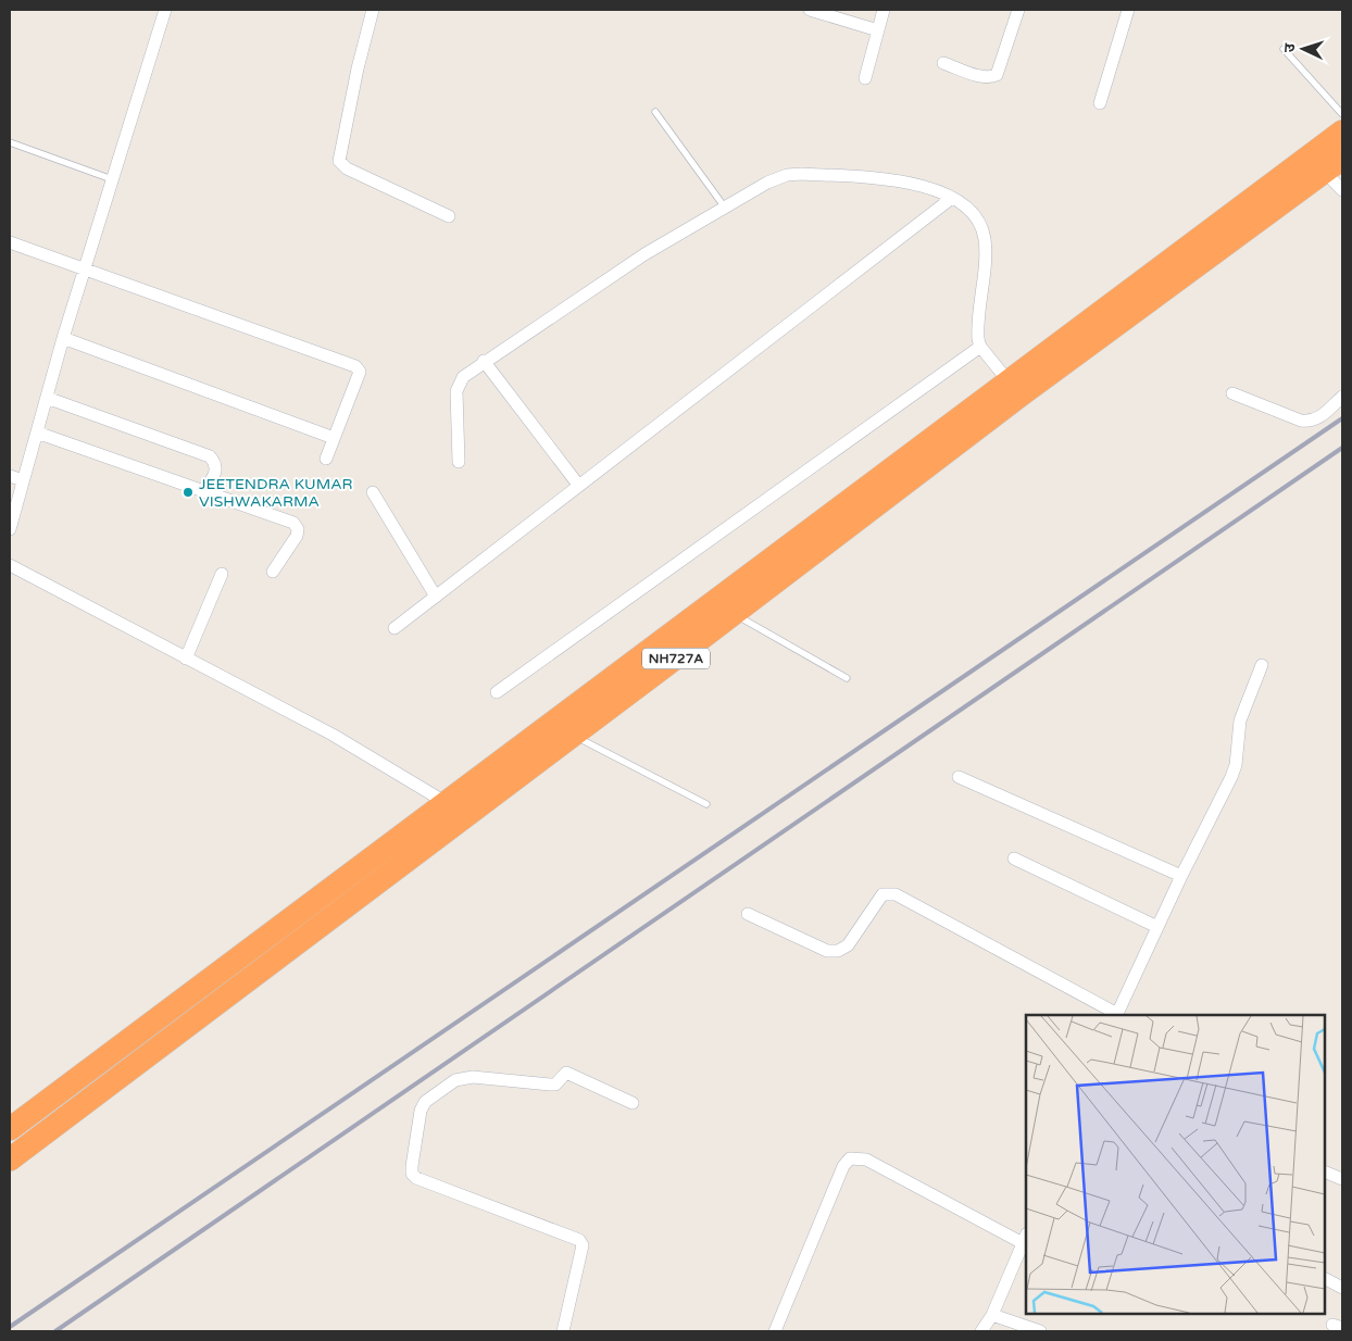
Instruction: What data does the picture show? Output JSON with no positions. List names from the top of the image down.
{
  "streets": {
    "highway": ["NH727A"]
  },
  "places": ["JEETENDRA KUMAR VISHWAKARMA"],
  "north": "left"
}
